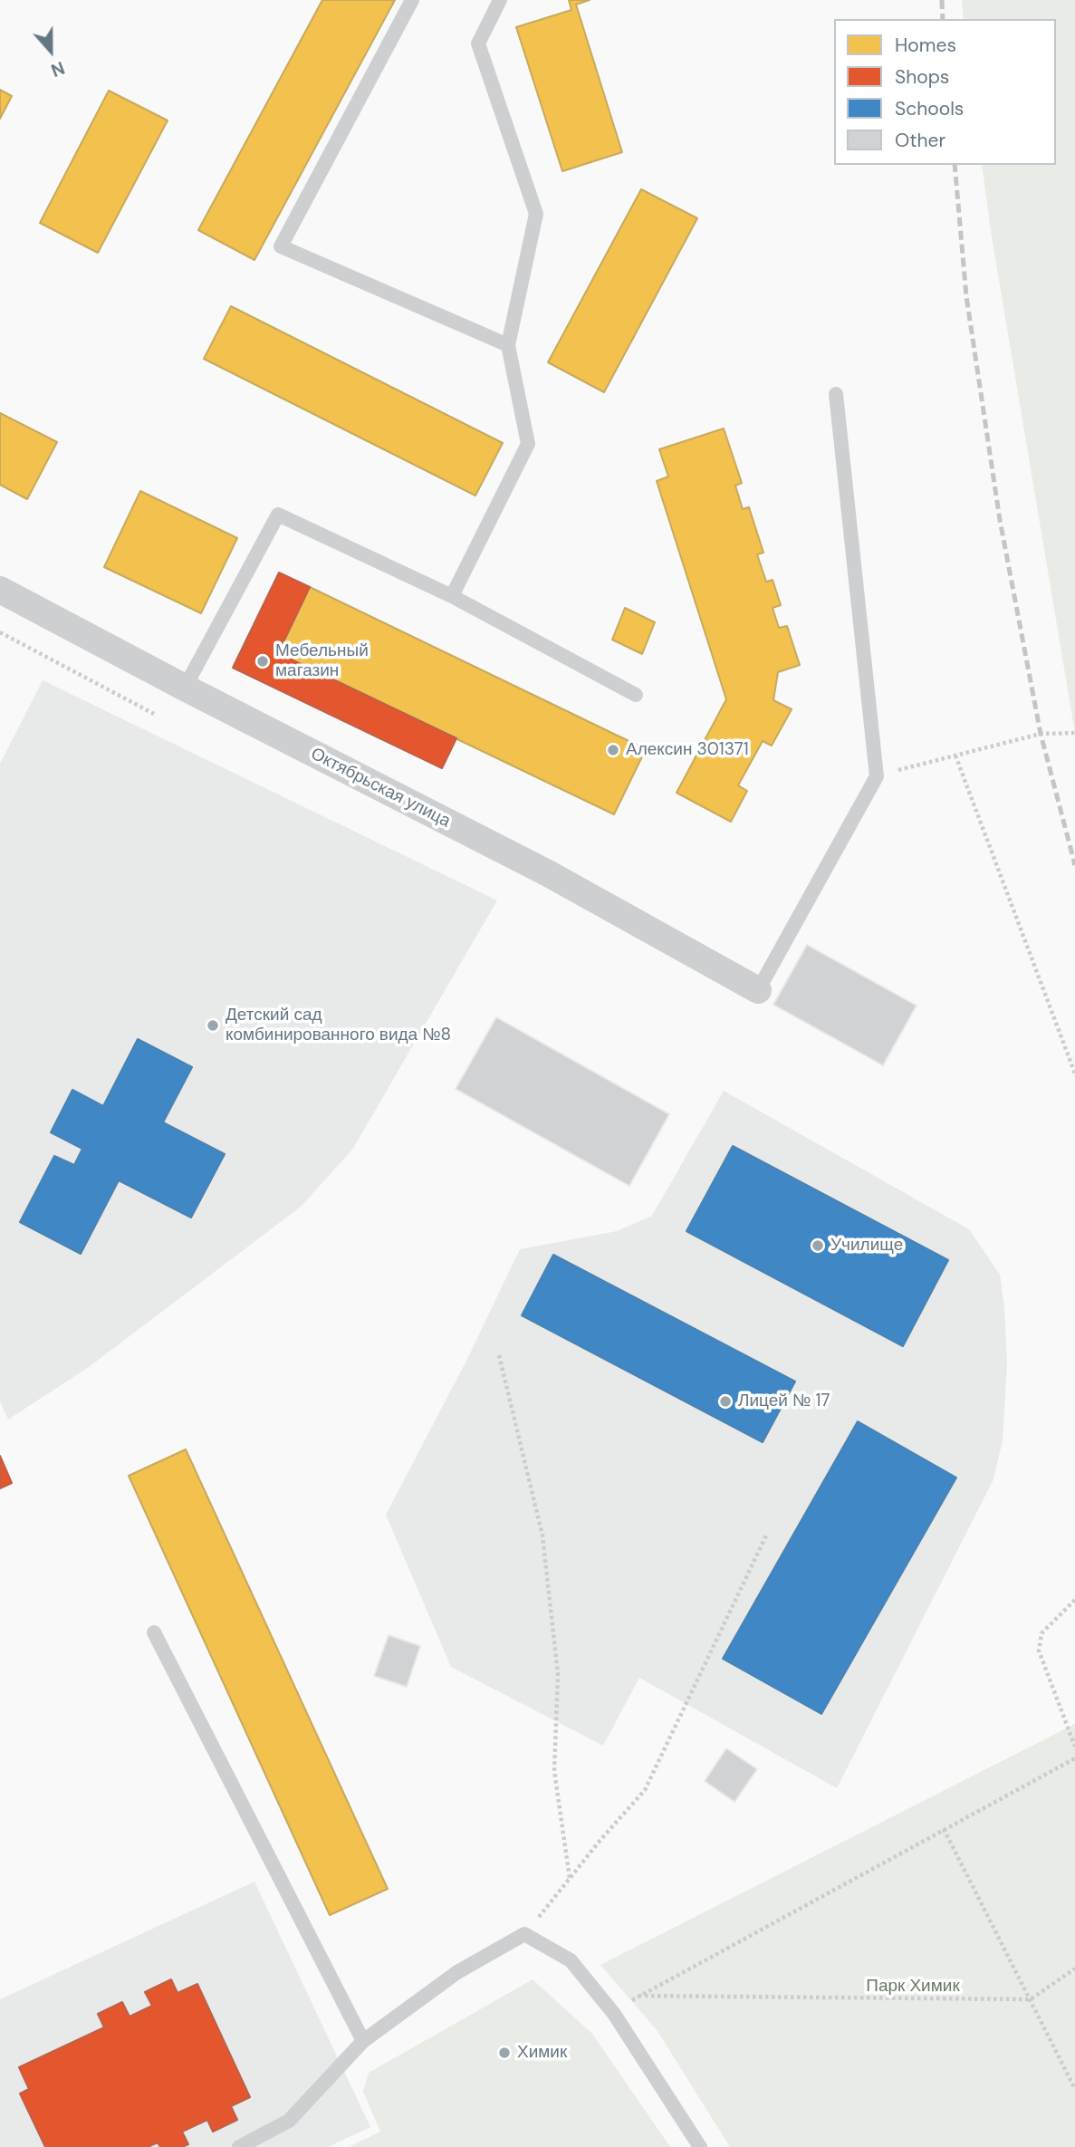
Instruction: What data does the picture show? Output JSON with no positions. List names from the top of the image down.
{
  "streets": {
    "street": ["Октябрьская улица"]
  },
  "parks": ["Парк Химик"],
  "places": [
    "Мебельный магазин",
    "Алексин 301371",
    "Детский сад комбинированного вида №8",
    "Училище",
    "Лицей № 17",
    "Химик"
  ],
  "legend": [
    "Homes",
    "Shops",
    "Schools",
    "Other"
  ],
  "north": "bottom"
}
